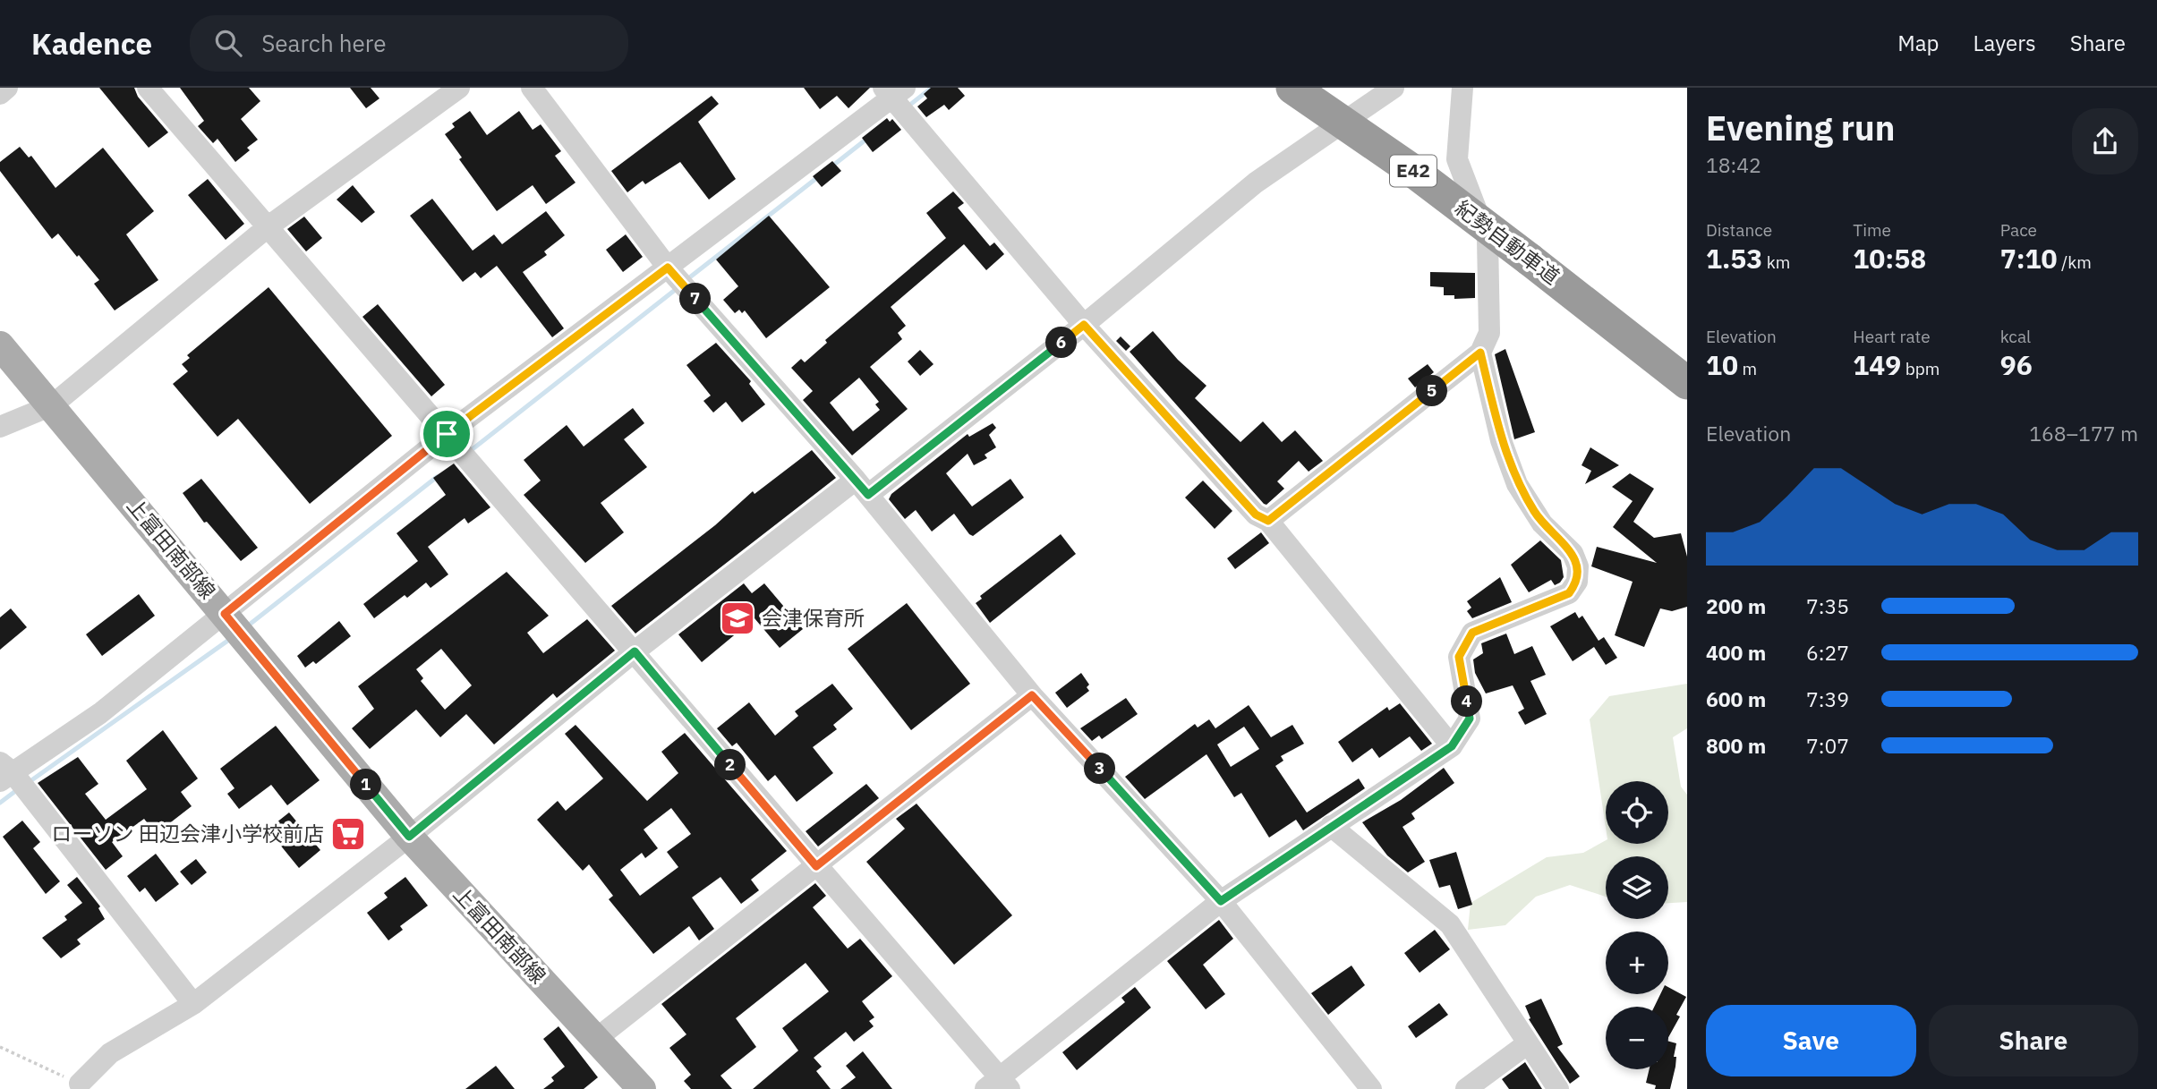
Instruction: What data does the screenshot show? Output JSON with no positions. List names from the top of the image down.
{
  "streets": {
    "highway": ["E42", "紀勢自動車道"],
    "main road": ["上富田南部線"]
  },
  "places": {
    "school or university": ["会津保育所"],
    "supermarket": ["ローソン 田辺会津小学校前店"]
  },
  "page": {
    "header": "Kadence",
    "search": "Search here",
    "nav": ["Map", "Layers", "Share"],
    "heading": ["Evening run", "18:42"],
    "stats": [
      ["Distance", "1.53 km"],
      ["Time", "10:58"],
      ["Pace", "7:10 /km"],
      ["Elevation", "10 m"],
      ["Heart rate", "149 bpm"],
      ["kcal", "96"]
    ],
    "pins": [
      "7",
      "6",
      "5",
      "4",
      "2",
      "3",
      "1"
    ],
    "chart": ["Elevation", "168–177 m"],
    "list": [
      {
        "name": "200 m",
        "note": "7:35"
      },
      {
        "name": "400 m",
        "note": "6:27"
      },
      {
        "name": "600 m",
        "note": "7:39"
      },
      {
        "name": "800 m",
        "note": "7:07"
      }
    ],
    "map_buttons": ["+", "−"],
    "buttons": ["Save", "Share"]
  }
}
